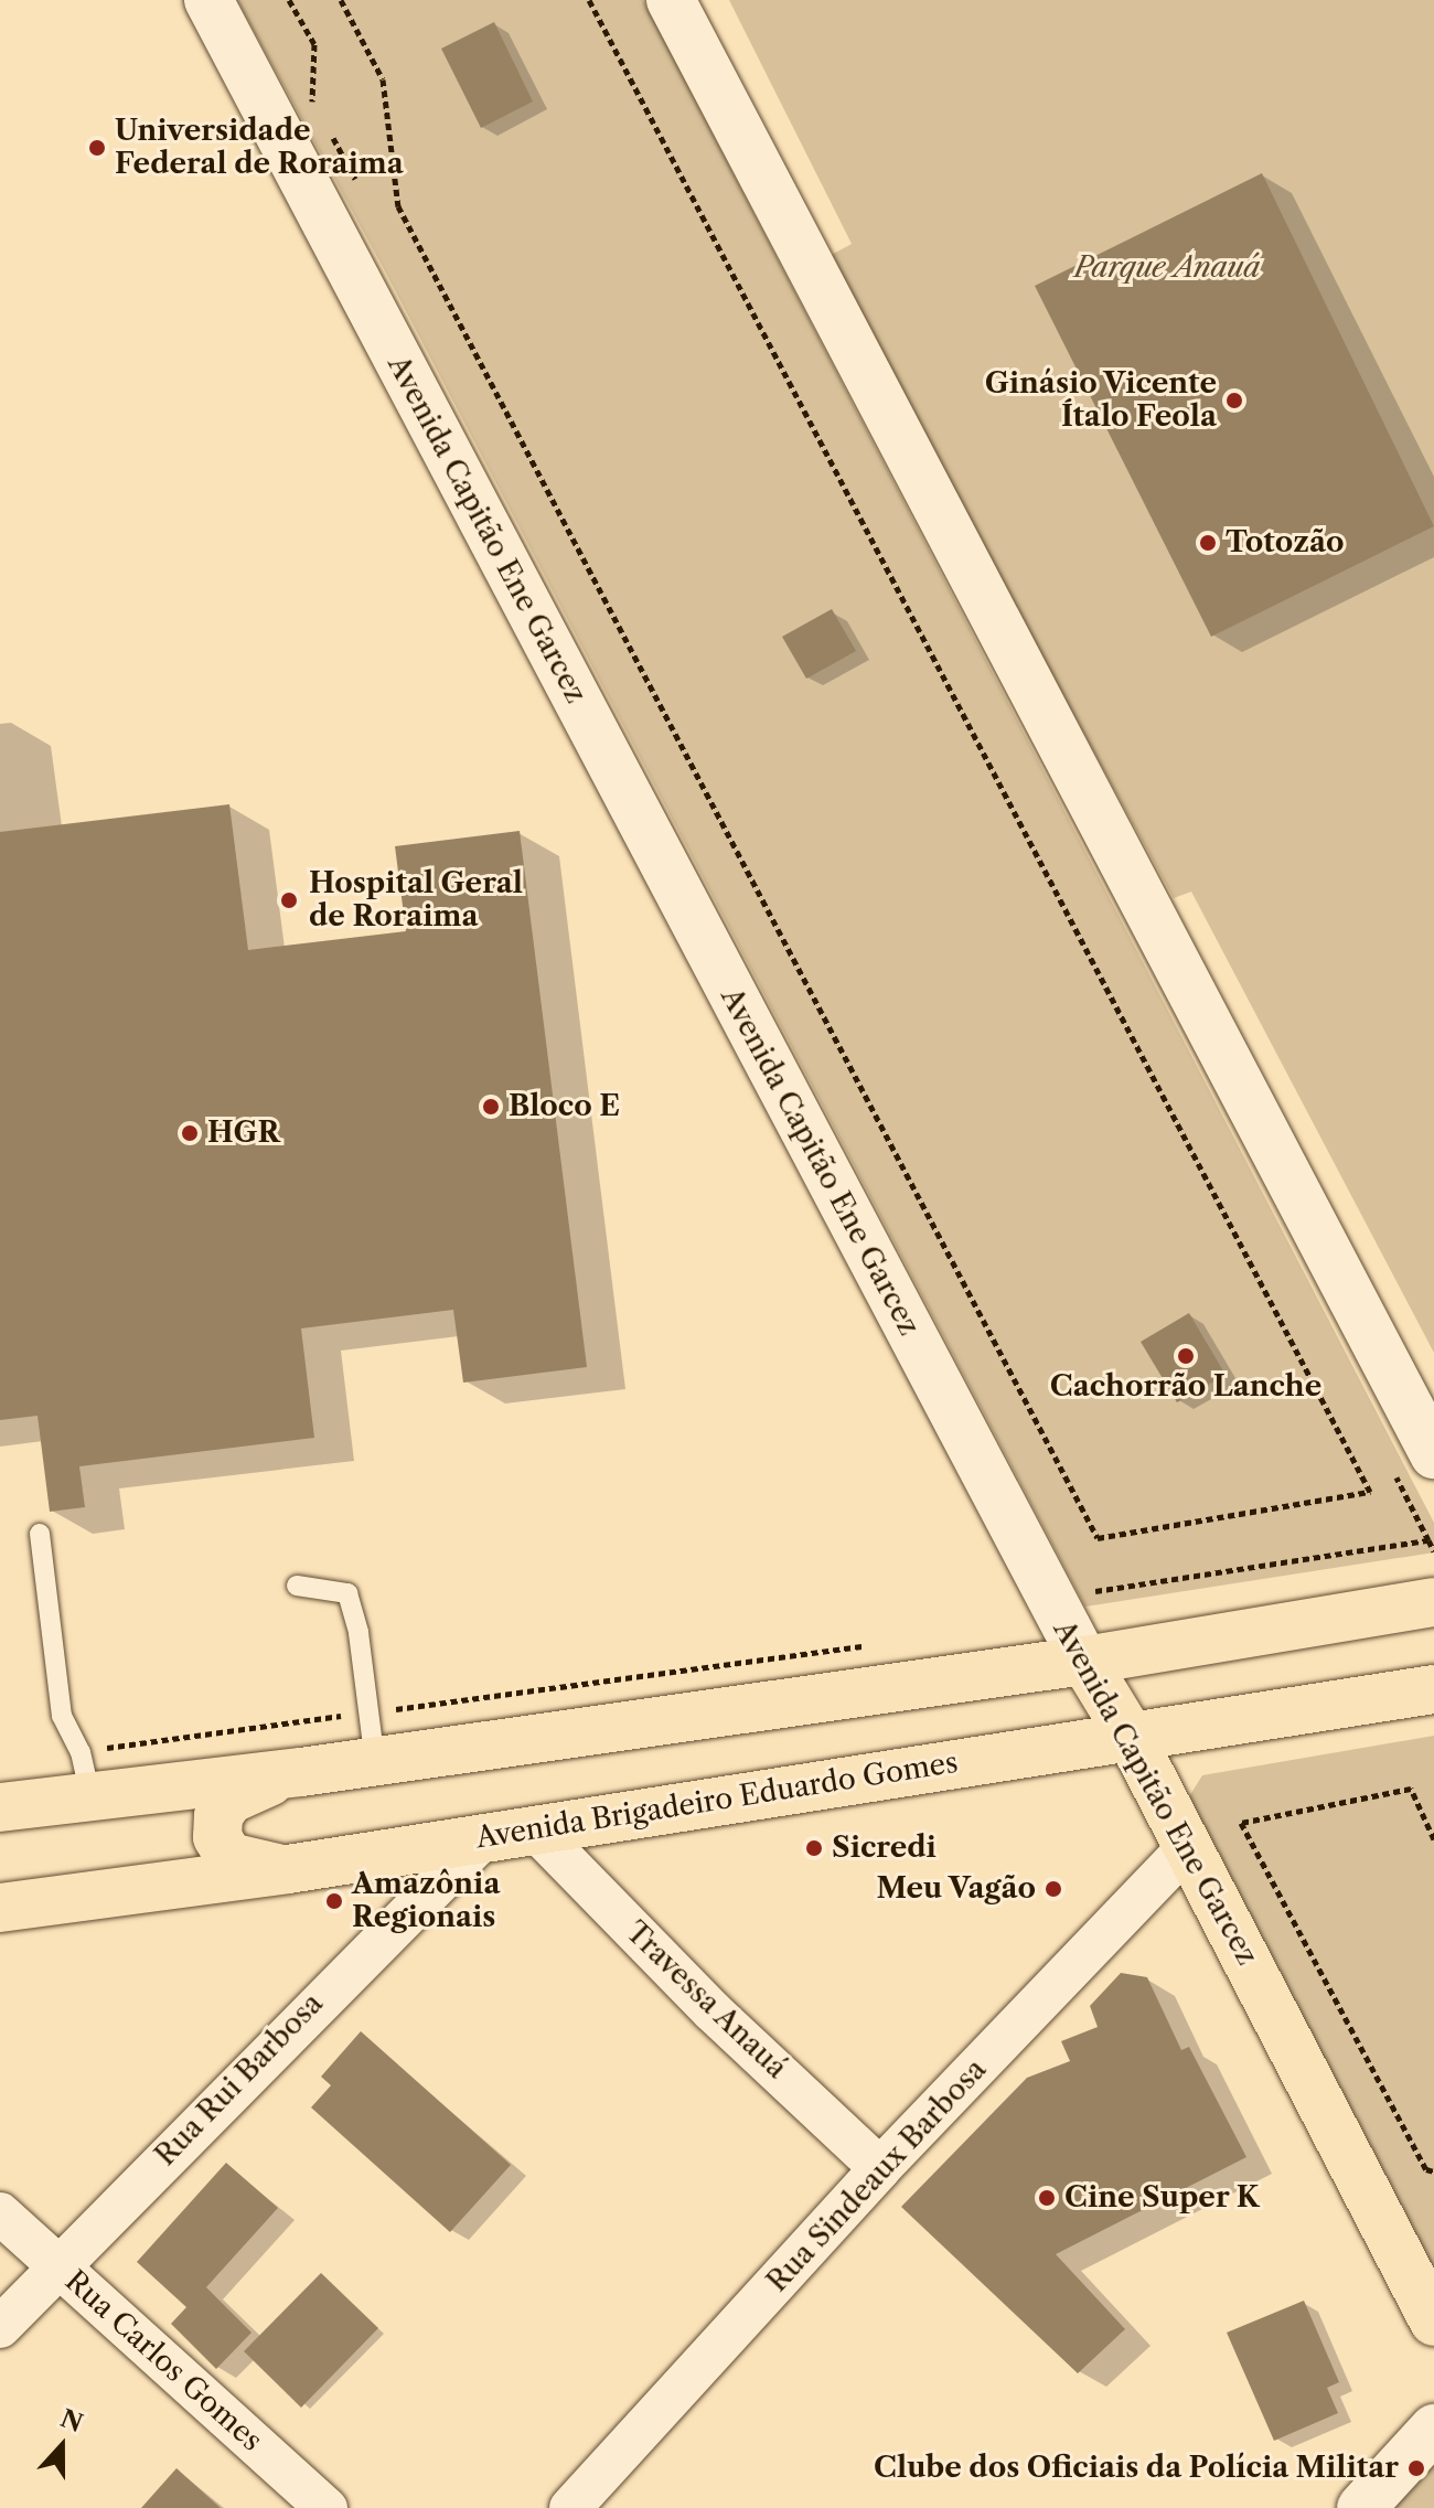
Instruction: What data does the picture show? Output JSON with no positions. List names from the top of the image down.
{
  "streets": {
    "main road": ["Avenida Capitão Ene Garcez", "Avenida Brigadeiro Eduardo Gomes"],
    "street": [
      "Travessa Anauá",
      "Rua Rui Barbosa",
      "Rua Sindeaux Barbosa",
      "Rua Carlos Gomes"
    ]
  },
  "crossings": [
    ["Avenida Capitão Ene Garcez", "Avenida Brigadeiro Eduardo Gomes"],
    ["Avenida Capitão Ene Garcez", "Rua Sindeaux Barbosa"],
    ["Avenida Brigadeiro Eduardo Gomes", "Travessa Anauá"],
    ["Avenida Brigadeiro Eduardo Gomes", "Rua Rui Barbosa"],
    ["Travessa Anauá", "Rua Sindeaux Barbosa"],
    ["Rua Rui Barbosa", "Rua Carlos Gomes"]
  ],
  "parks": ["Parque Anauá"],
  "places": [
    "Universidade Federal de Roraima",
    "Ginásio Vicente Ítalo Feola",
    "Totozão",
    "Hospital Geral de Roraima",
    "Bloco E",
    "HGR",
    "Cachorrão Lanche",
    "Sicredi",
    "Meu Vagão",
    "Amazônia Regionais",
    "Cine Super K",
    "Clube dos Oficiais da Polícia Militar"
  ],
  "north": "top"
}
